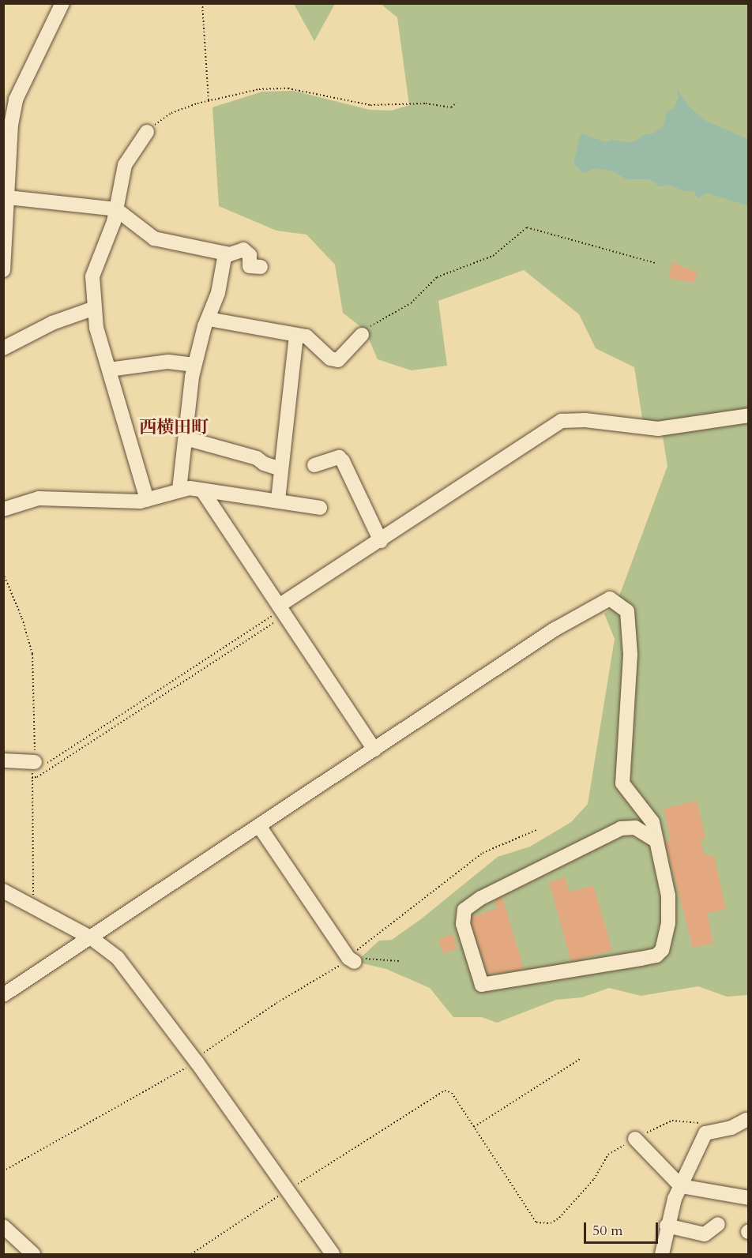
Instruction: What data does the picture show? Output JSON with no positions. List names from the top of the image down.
{
  "districts": ["西横田町"],
  "scale_bar": "50 m"
}
